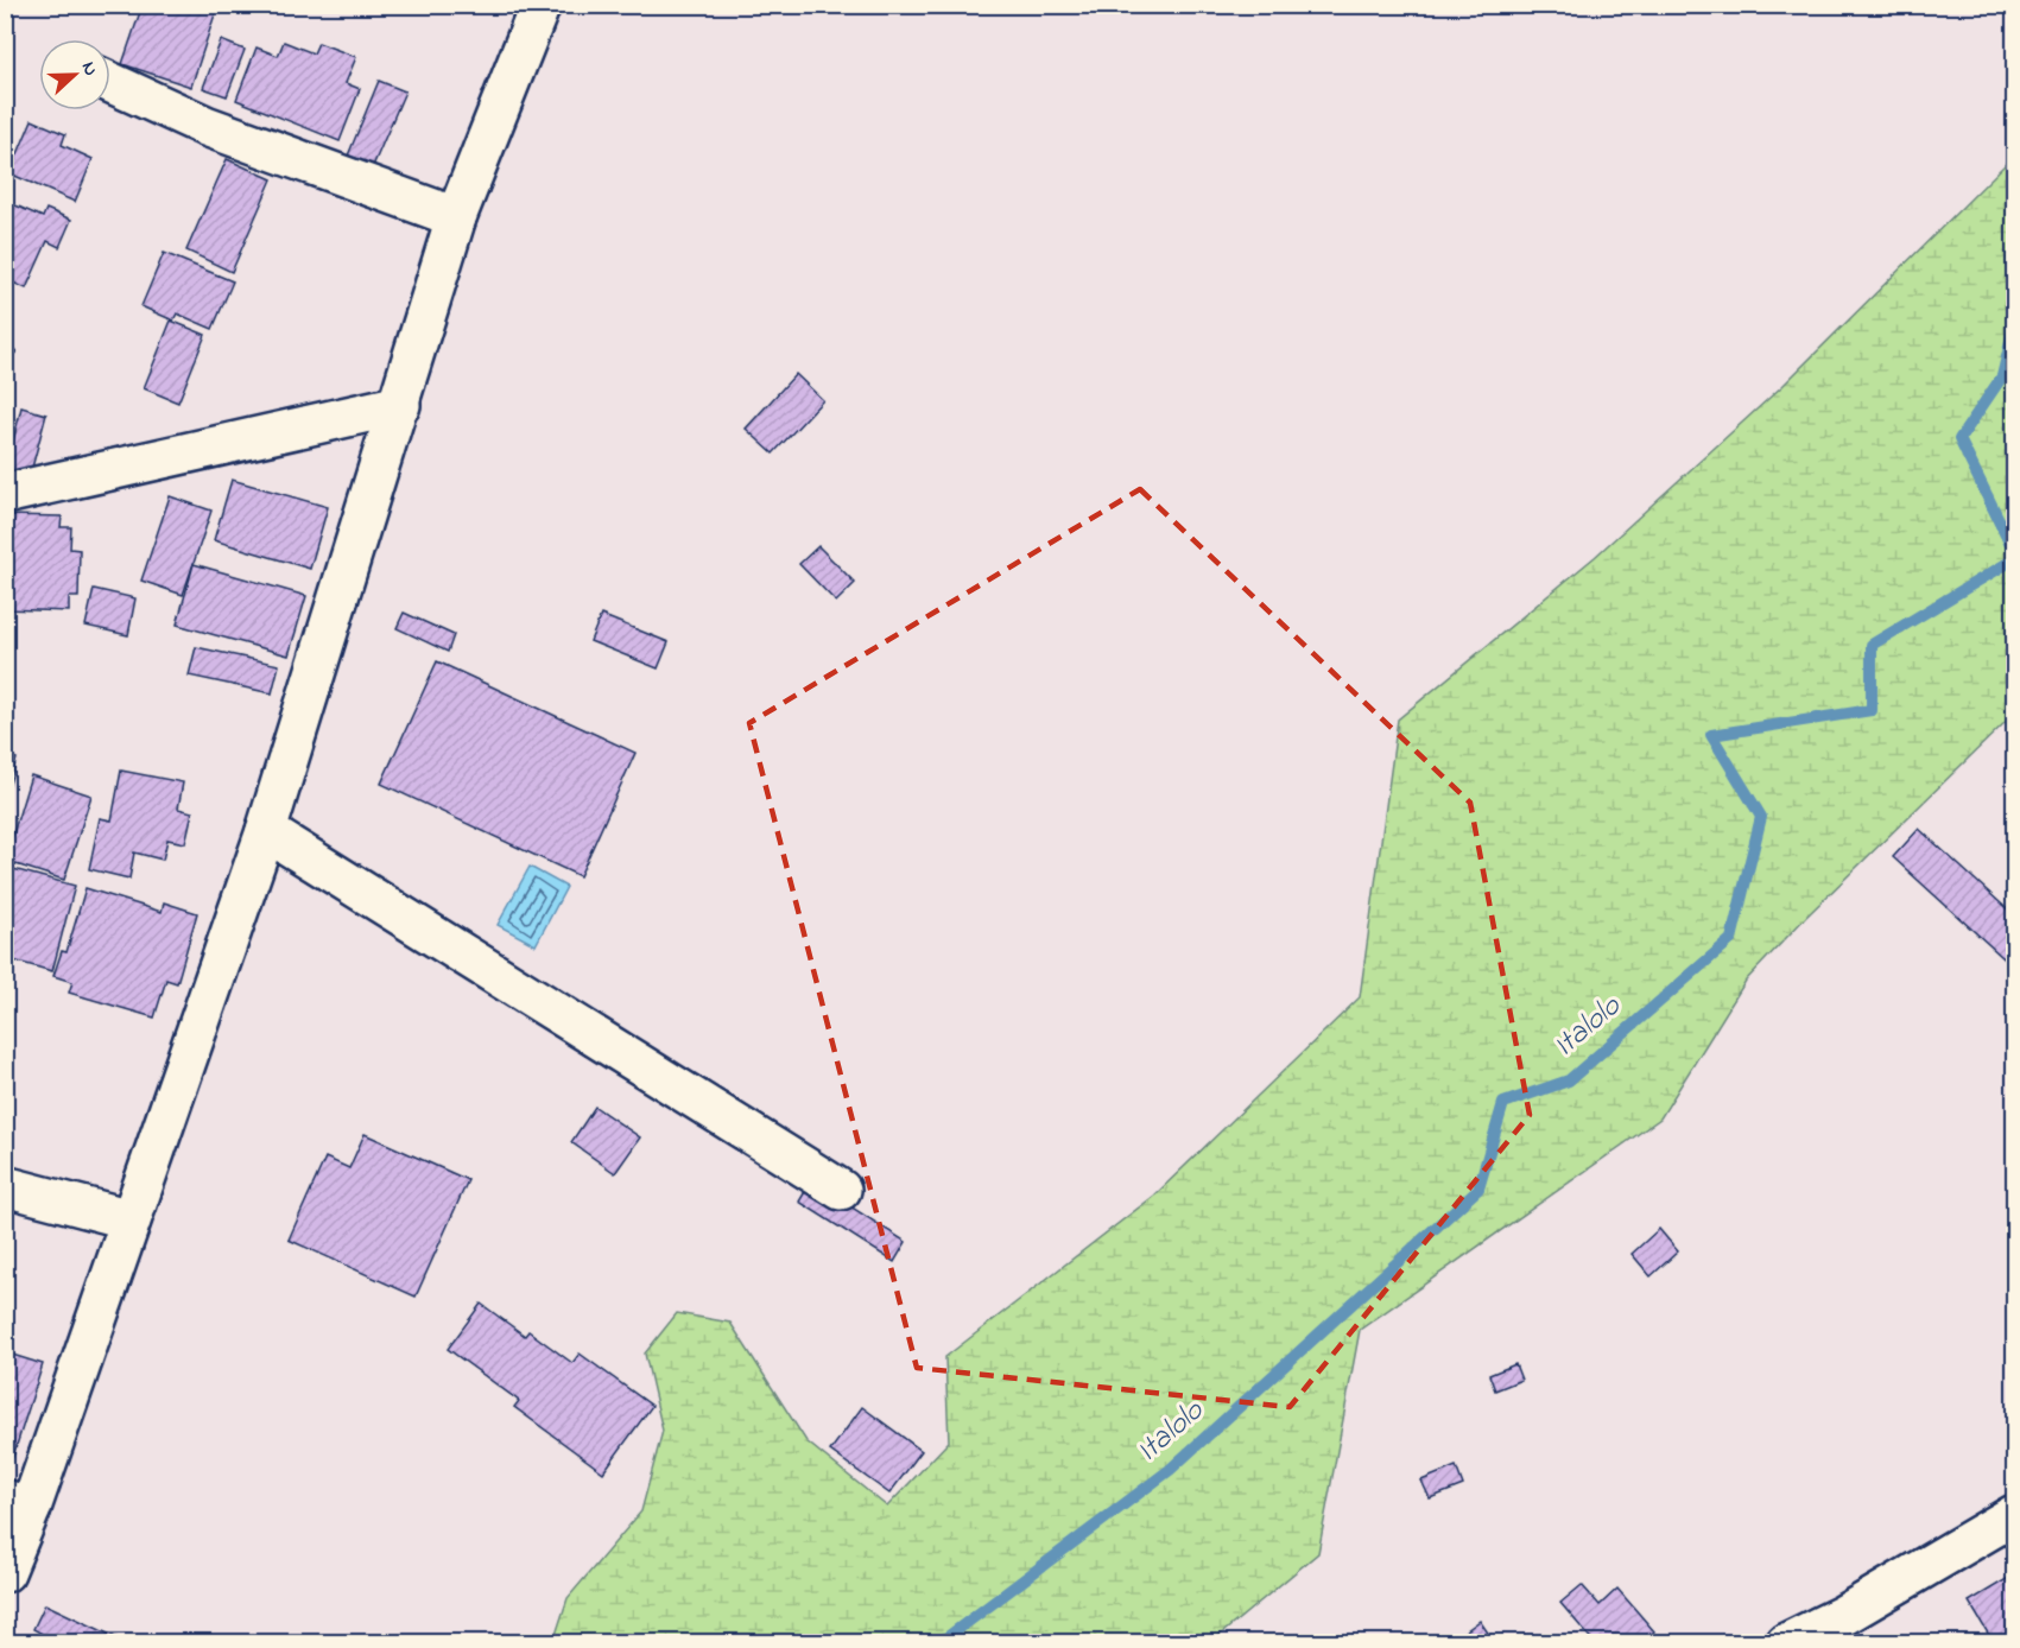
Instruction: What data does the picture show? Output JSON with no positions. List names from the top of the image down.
{
  "water": ["Italolo"],
  "north": "right"
}
